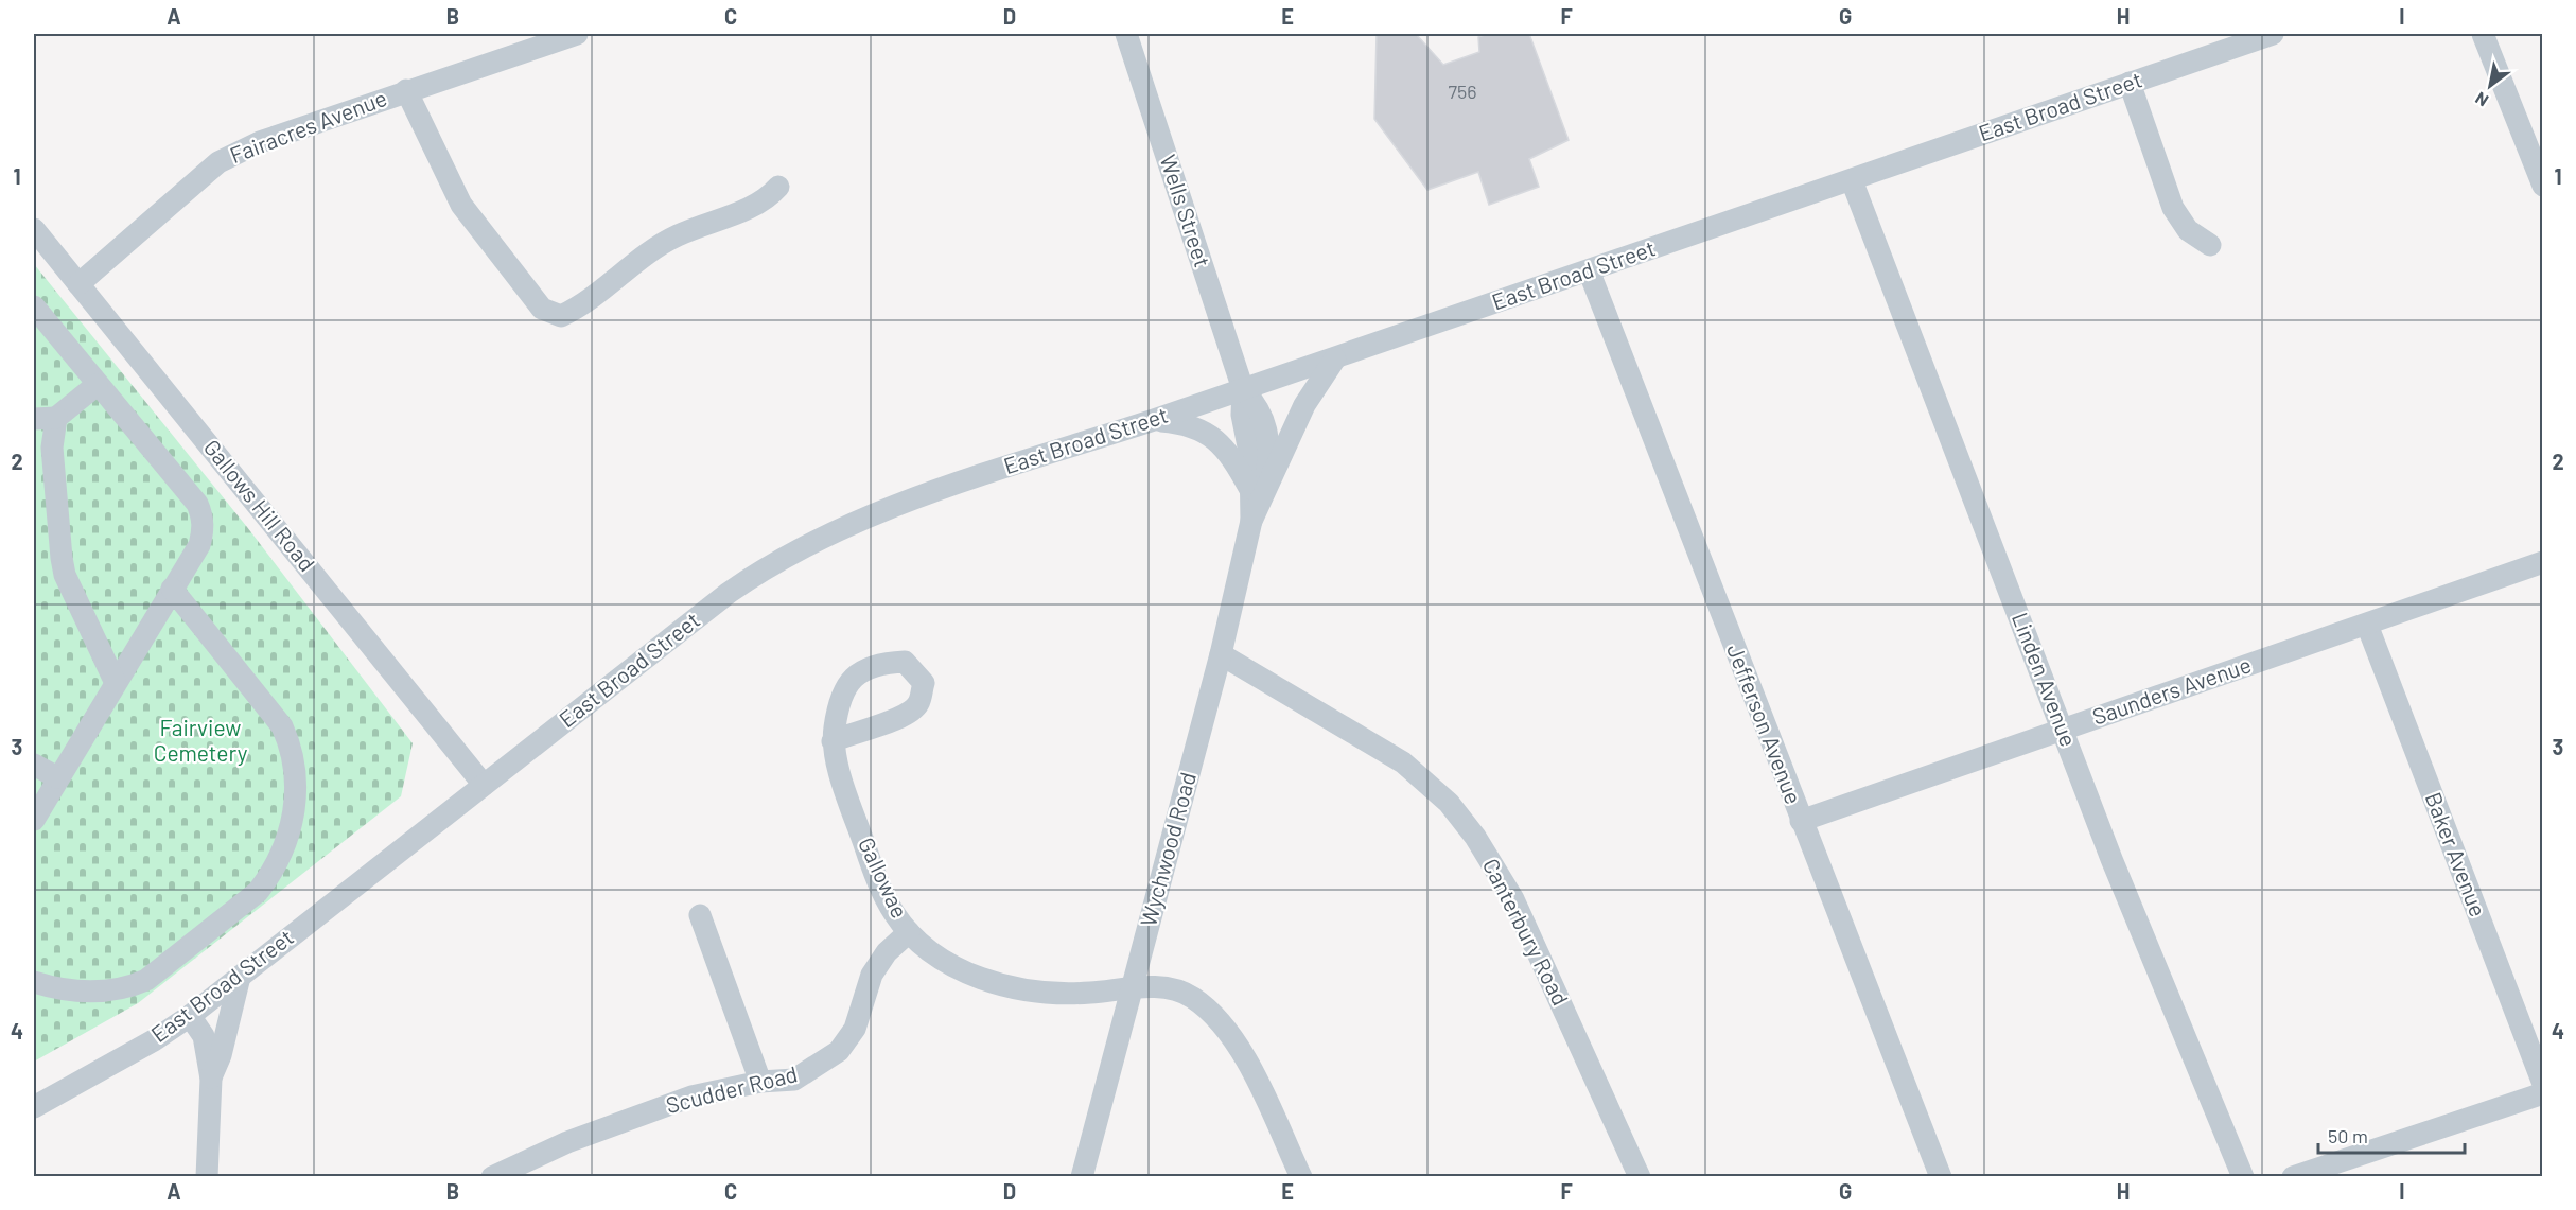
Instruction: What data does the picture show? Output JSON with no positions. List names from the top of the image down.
{
  "streets": {
    "street": [
      "East Broad Street",
      "Fairacres Avenue",
      "Wells Street",
      "Gallows Hill Road",
      "Linden Avenue",
      "Saunders Avenue",
      "Jefferson Avenue",
      "Wychwood Road",
      "Baker Avenue",
      "Gallowae",
      "Canterbury Road",
      "Scudder Road"
    ]
  },
  "crossings": [
    ["East Broad Street", "Wells Street"],
    ["East Broad Street", "Gallows Hill Road"],
    ["East Broad Street", "Linden Avenue"],
    ["East Broad Street", "Jefferson Avenue"],
    ["East Broad Street", "Wychwood Road"],
    ["Fairacres Avenue", "Gallows Hill Road"],
    ["Wells Street", "Wychwood Road"],
    ["Linden Avenue", "Saunders Avenue"],
    ["Saunders Avenue", "Jefferson Avenue"],
    ["Saunders Avenue", "Baker Avenue"],
    ["Wychwood Road", "Gallowae"],
    ["Wychwood Road", "Canterbury Road"],
    ["Gallowae", "Scudder Road"]
  ],
  "parks": ["Fairview Cemetery"],
  "house_numbers": ["756"],
  "scale_bar": "50 m",
  "north": "bottom left",
  "grid": {
    "columns": [
      "A",
      "B",
      "C",
      "D",
      "E",
      "F",
      "G",
      "H",
      "I"
    ],
    "rows": [
      "1",
      "2",
      "3",
      "4"
    ]
  }
}
